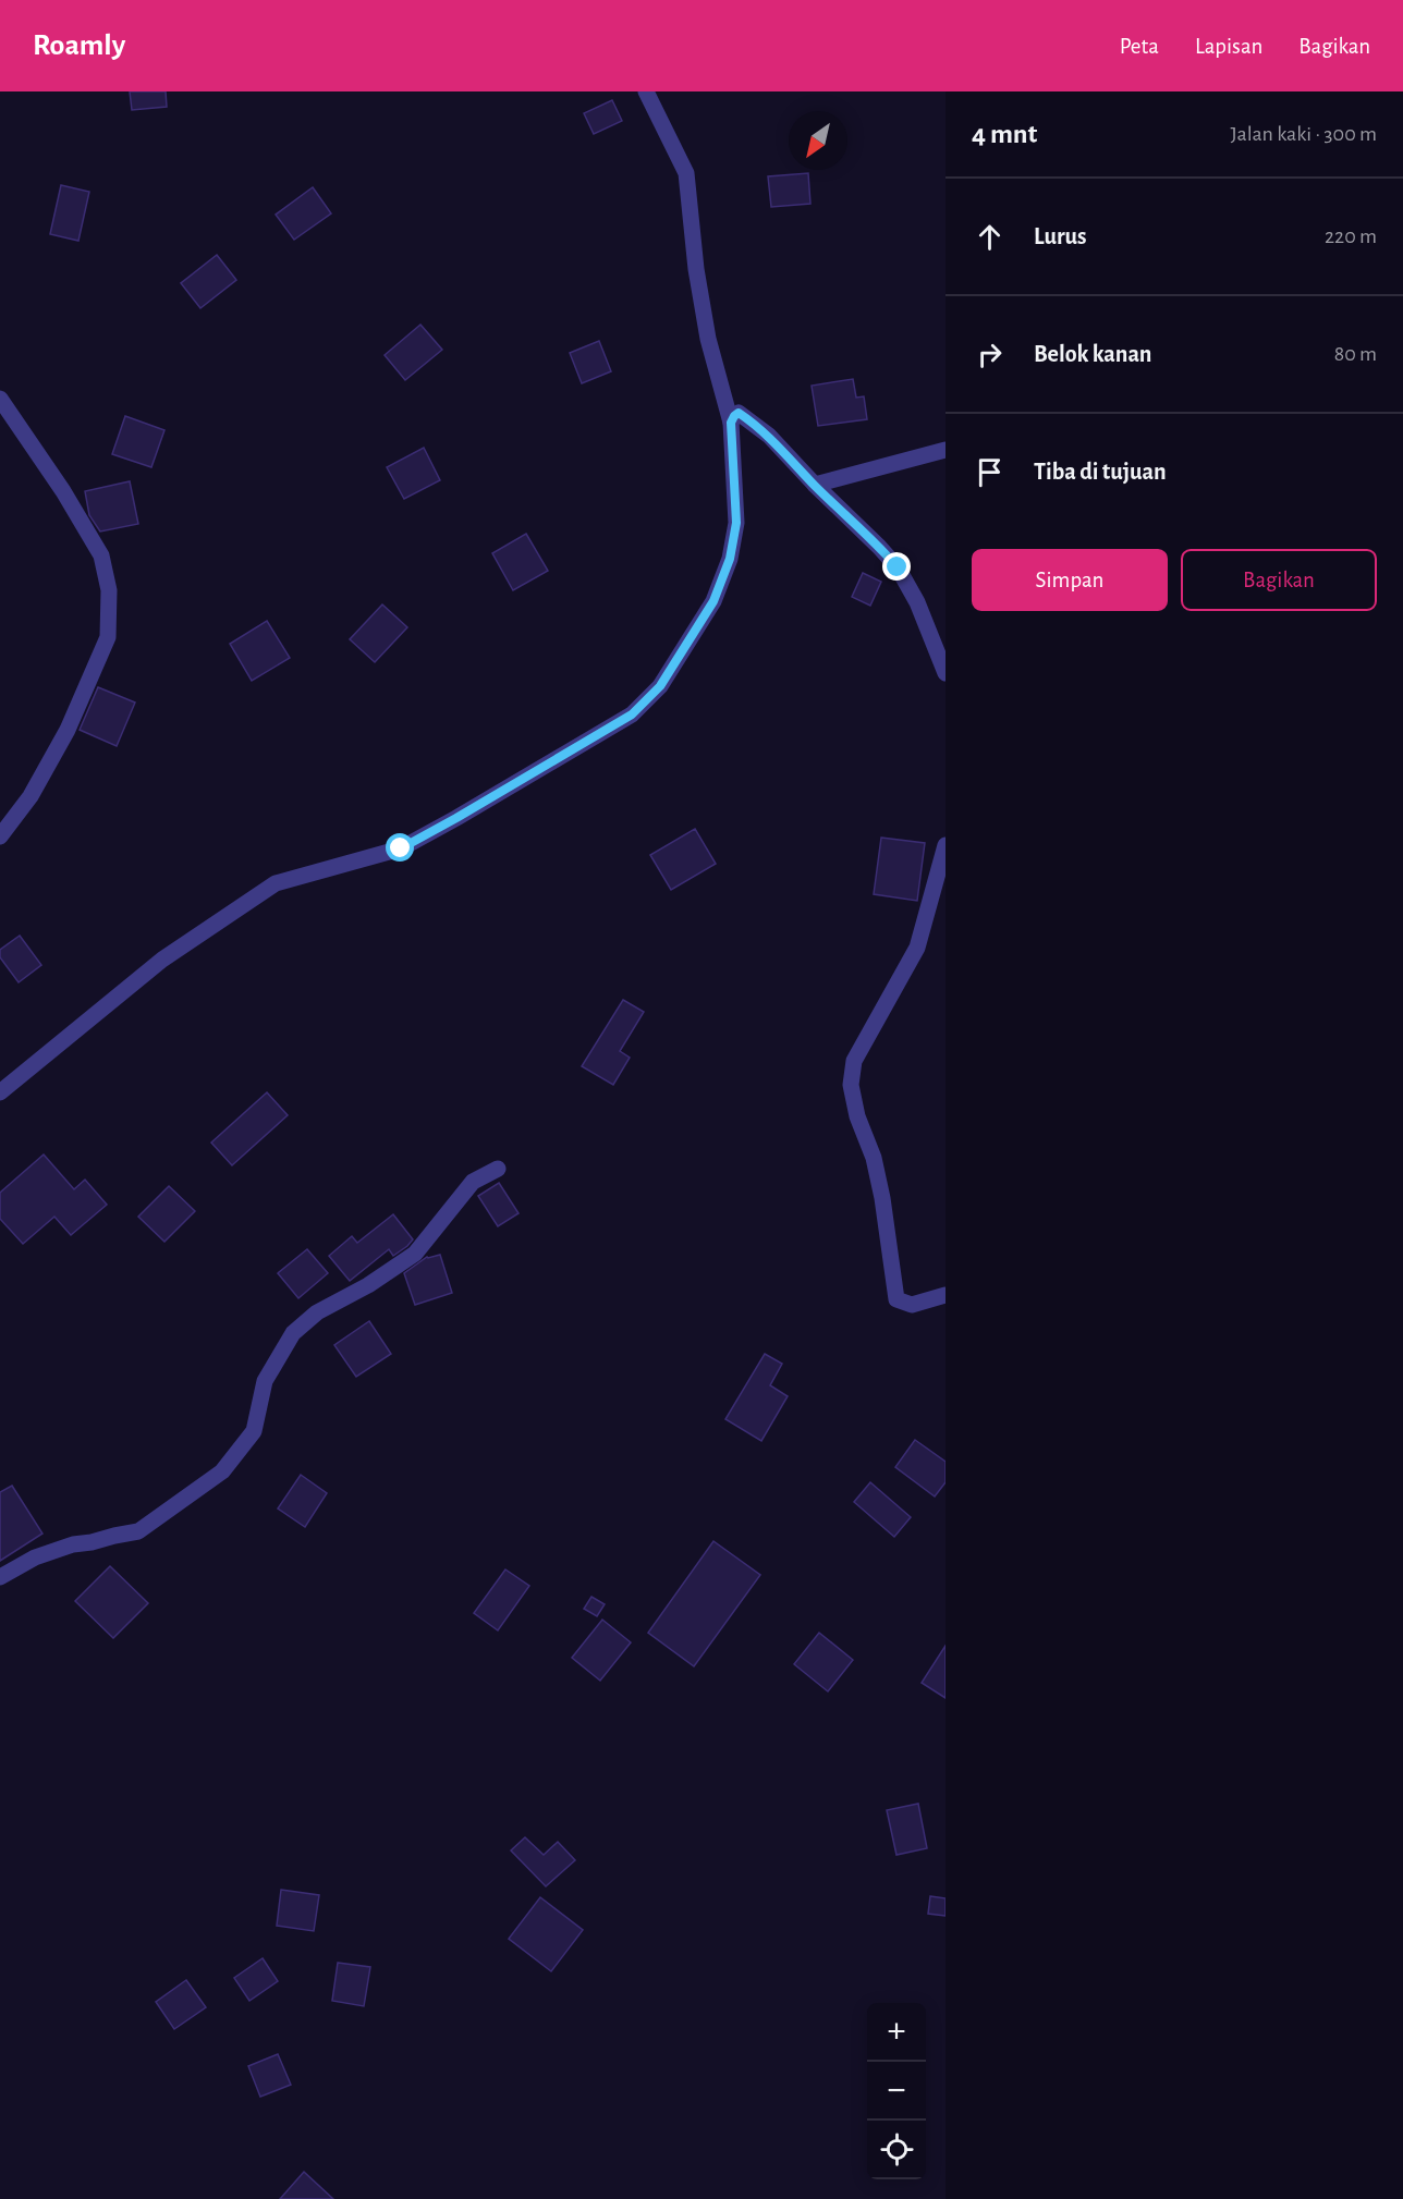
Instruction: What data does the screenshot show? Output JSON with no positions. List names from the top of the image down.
{
  "north": "bottom left",
  "page": {
    "header": "Roamly",
    "nav": ["Peta", "Lapisan", "Bagikan"],
    "heading": ["4 mnt", "Jalan kaki · 300 m"],
    "list": [
      ["Lurus", "220 m"],
      ["Belok kanan", "80 m"],
      "Tiba di tujuan"
    ],
    "buttons": ["Simpan", "Bagikan"],
    "map_buttons": ["+", "−"]
  }
}
